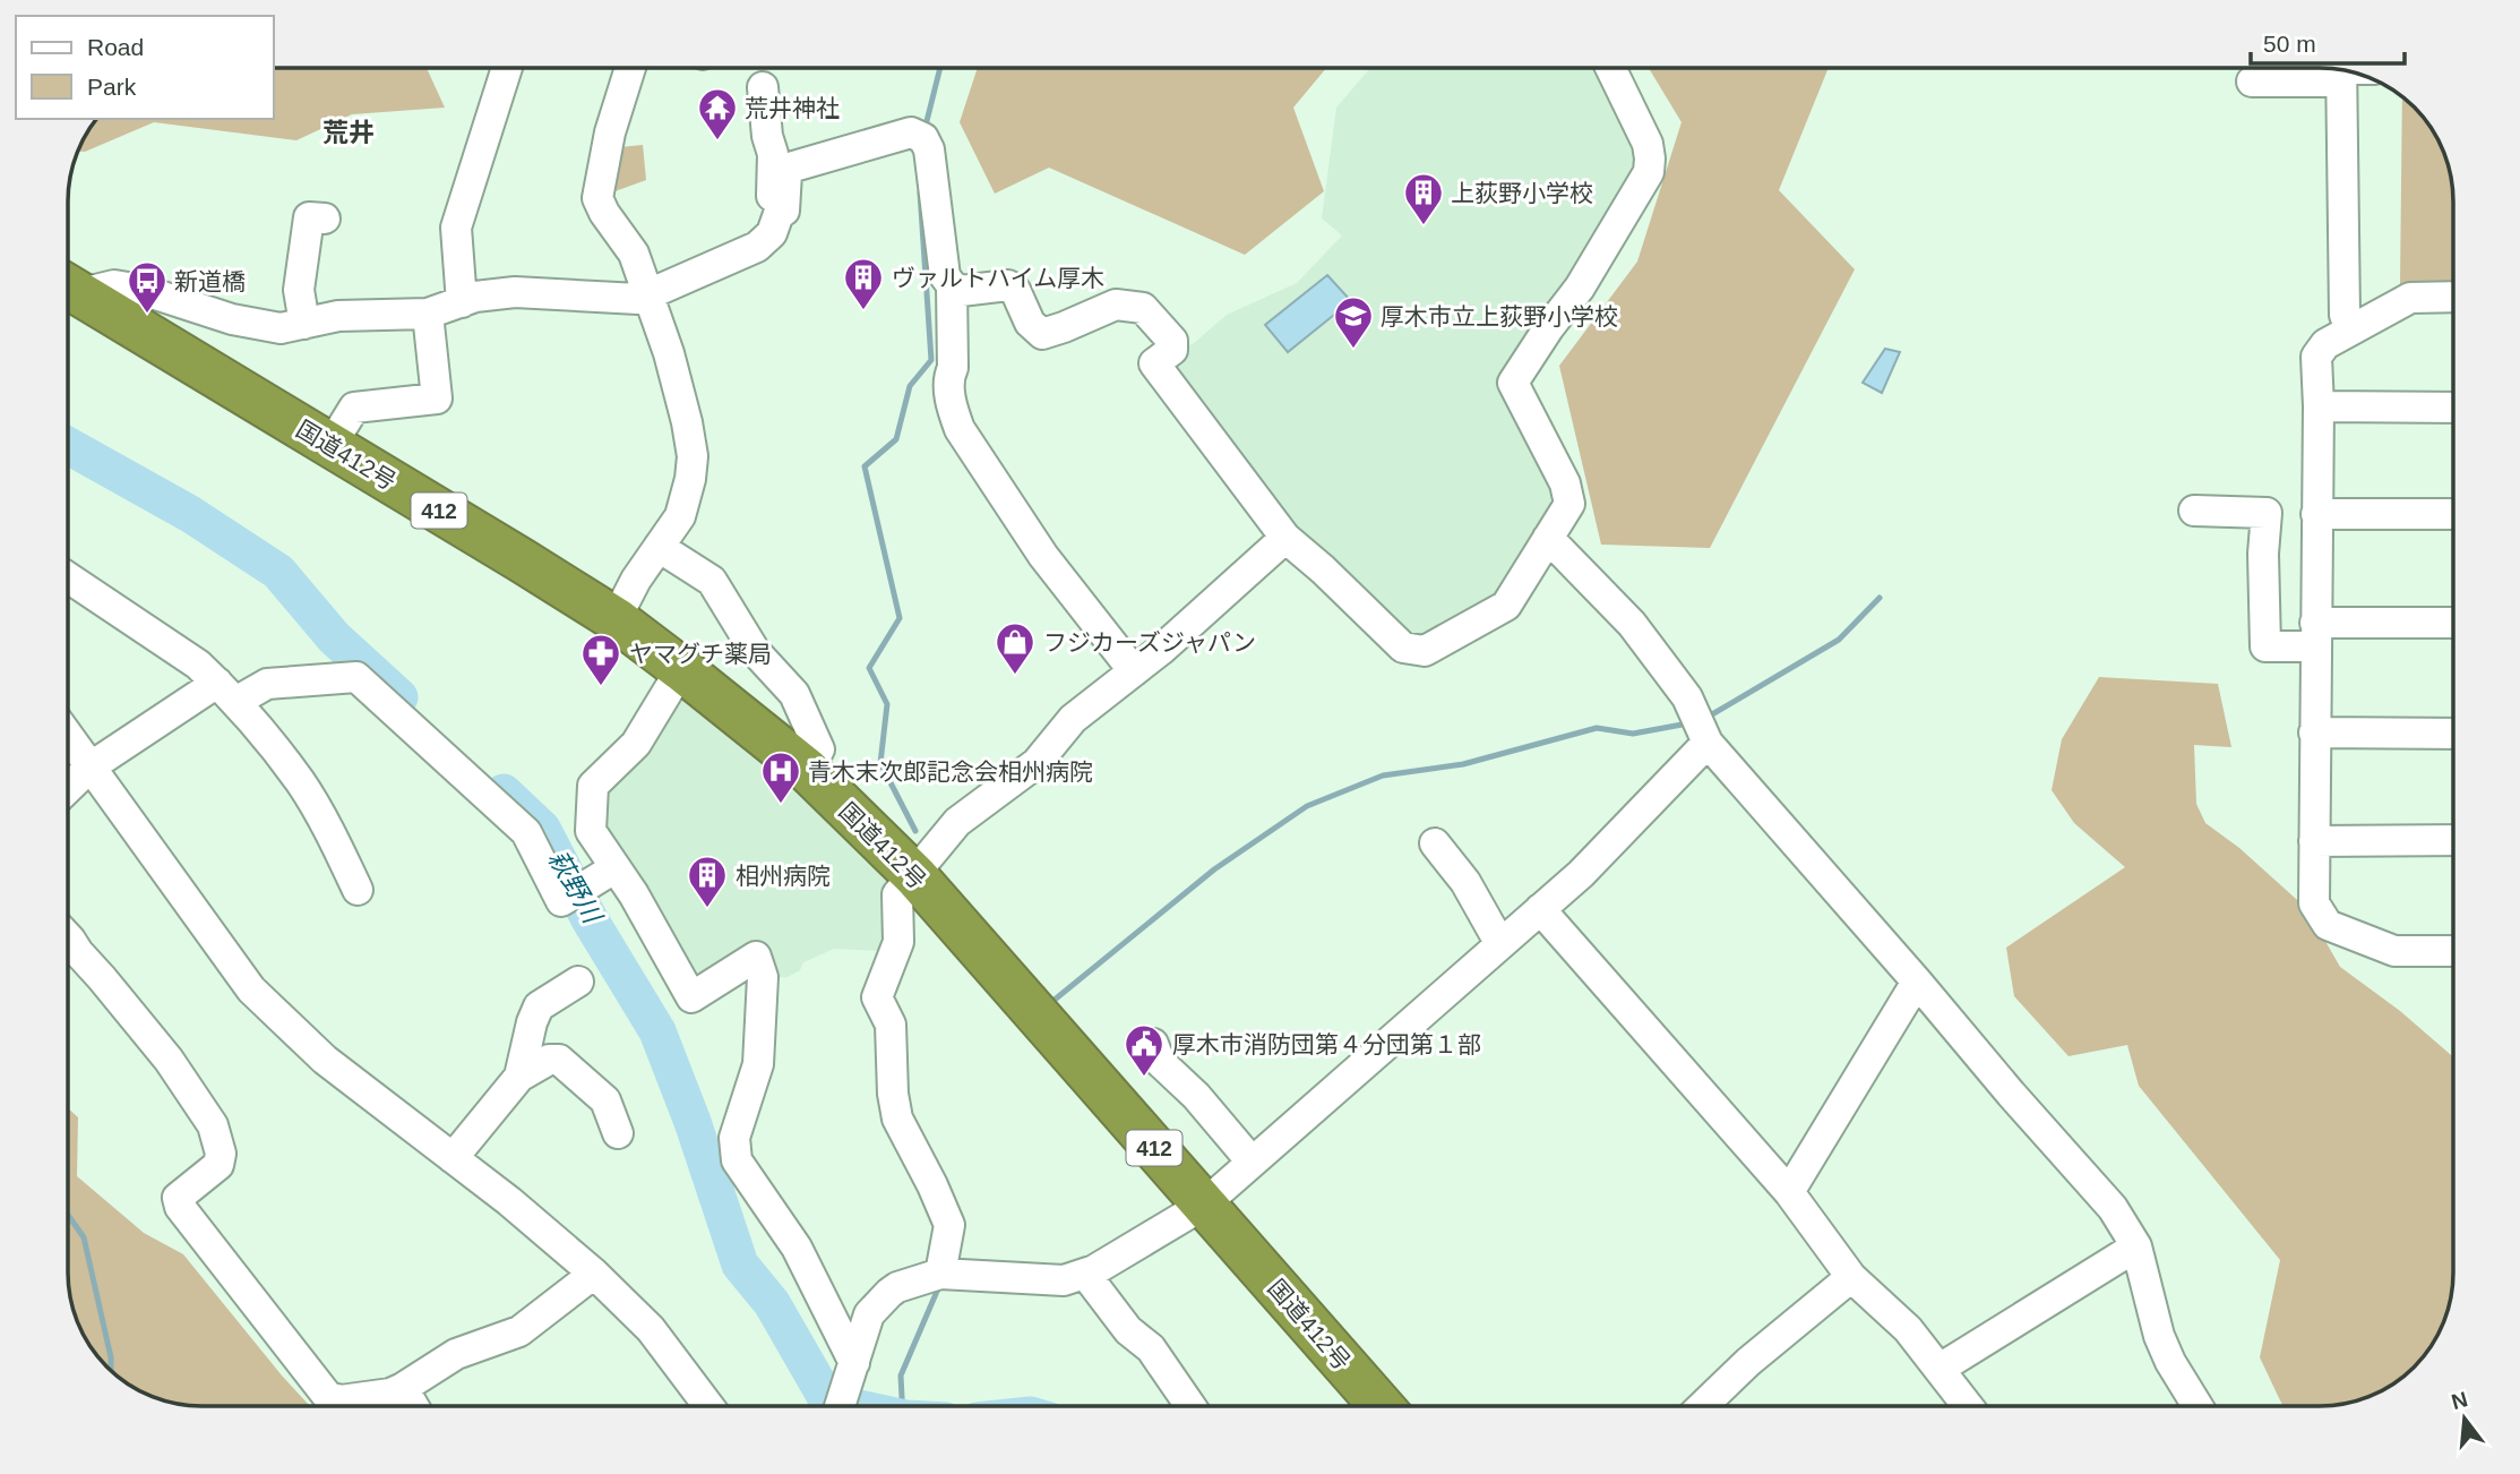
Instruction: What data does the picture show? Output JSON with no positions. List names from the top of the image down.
{
  "streets": {
    "highway": ["国道412号", "412"]
  },
  "districts": ["荒井"],
  "water": ["萩野川"],
  "places": {
    "temple": ["荒井神社"],
    "building": ["上荻野小学校", "ヴァルトハイム厚木", "相州病院"],
    "bus stop": ["新道橋"],
    "school or university": ["厚木市立上荻野小学校"],
    "shop": ["フジカーズジャパン"],
    "pharmacy": ["ヤマグチ薬局"],
    "hospital": ["青木末次郎記念会相州病院"],
    "public building": ["厚木市消防団第４分団第１部"]
  },
  "legend": ["Road", "Park"],
  "scale_bar": "50 m",
  "north": "top"
}
